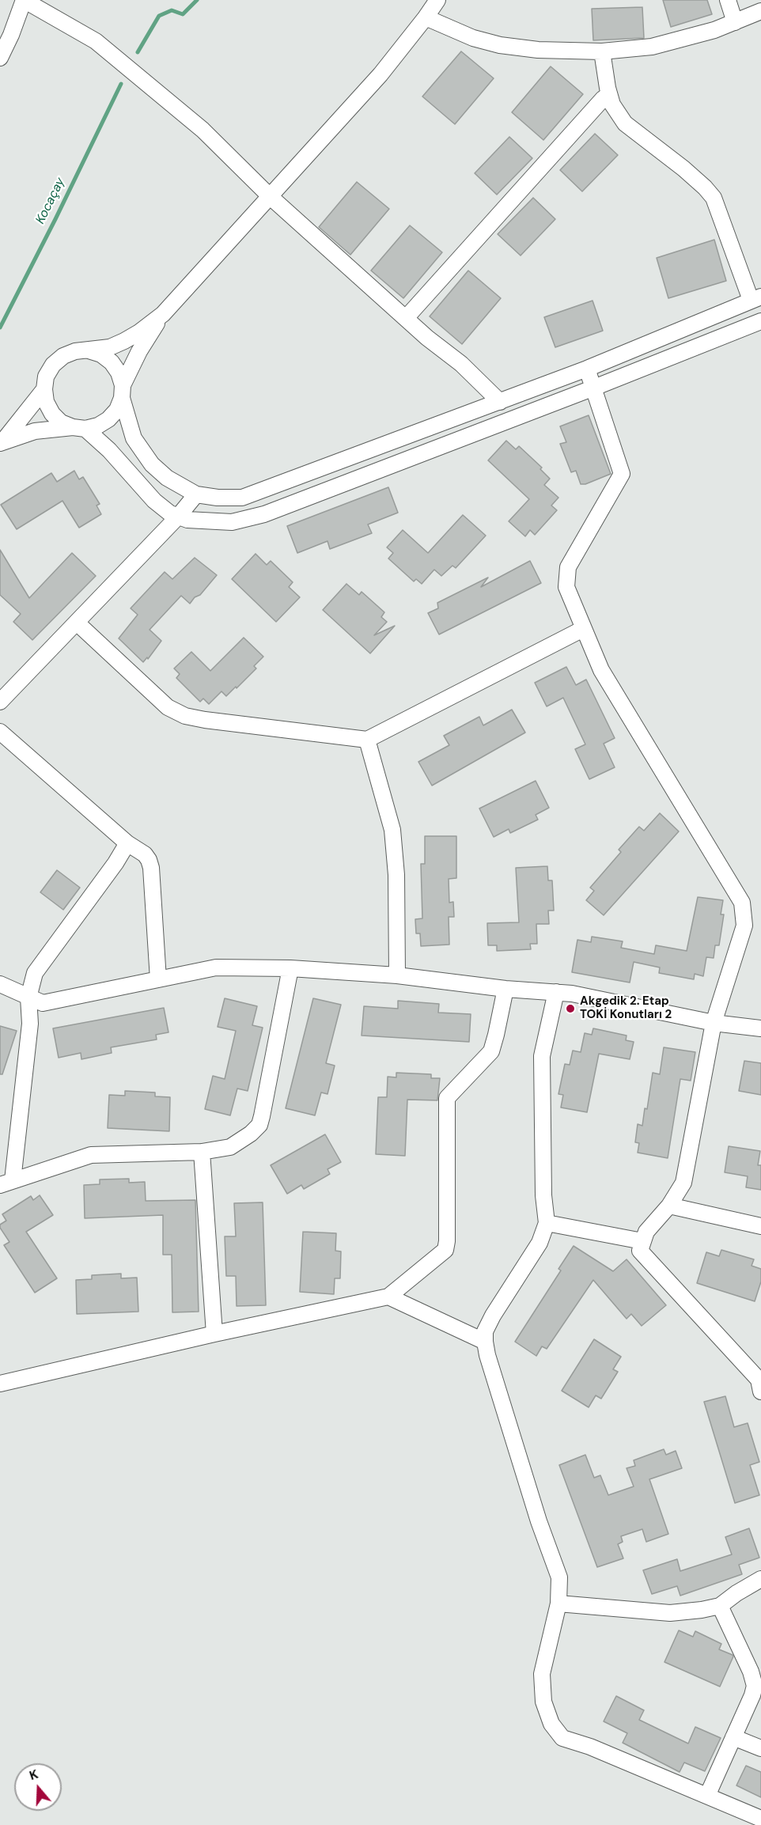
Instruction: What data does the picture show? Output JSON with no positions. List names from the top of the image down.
{
  "water": ["Kocaçay"],
  "places": ["Akgedik 2. Etap TOKİ Konutları 2"],
  "north": "top"
}
